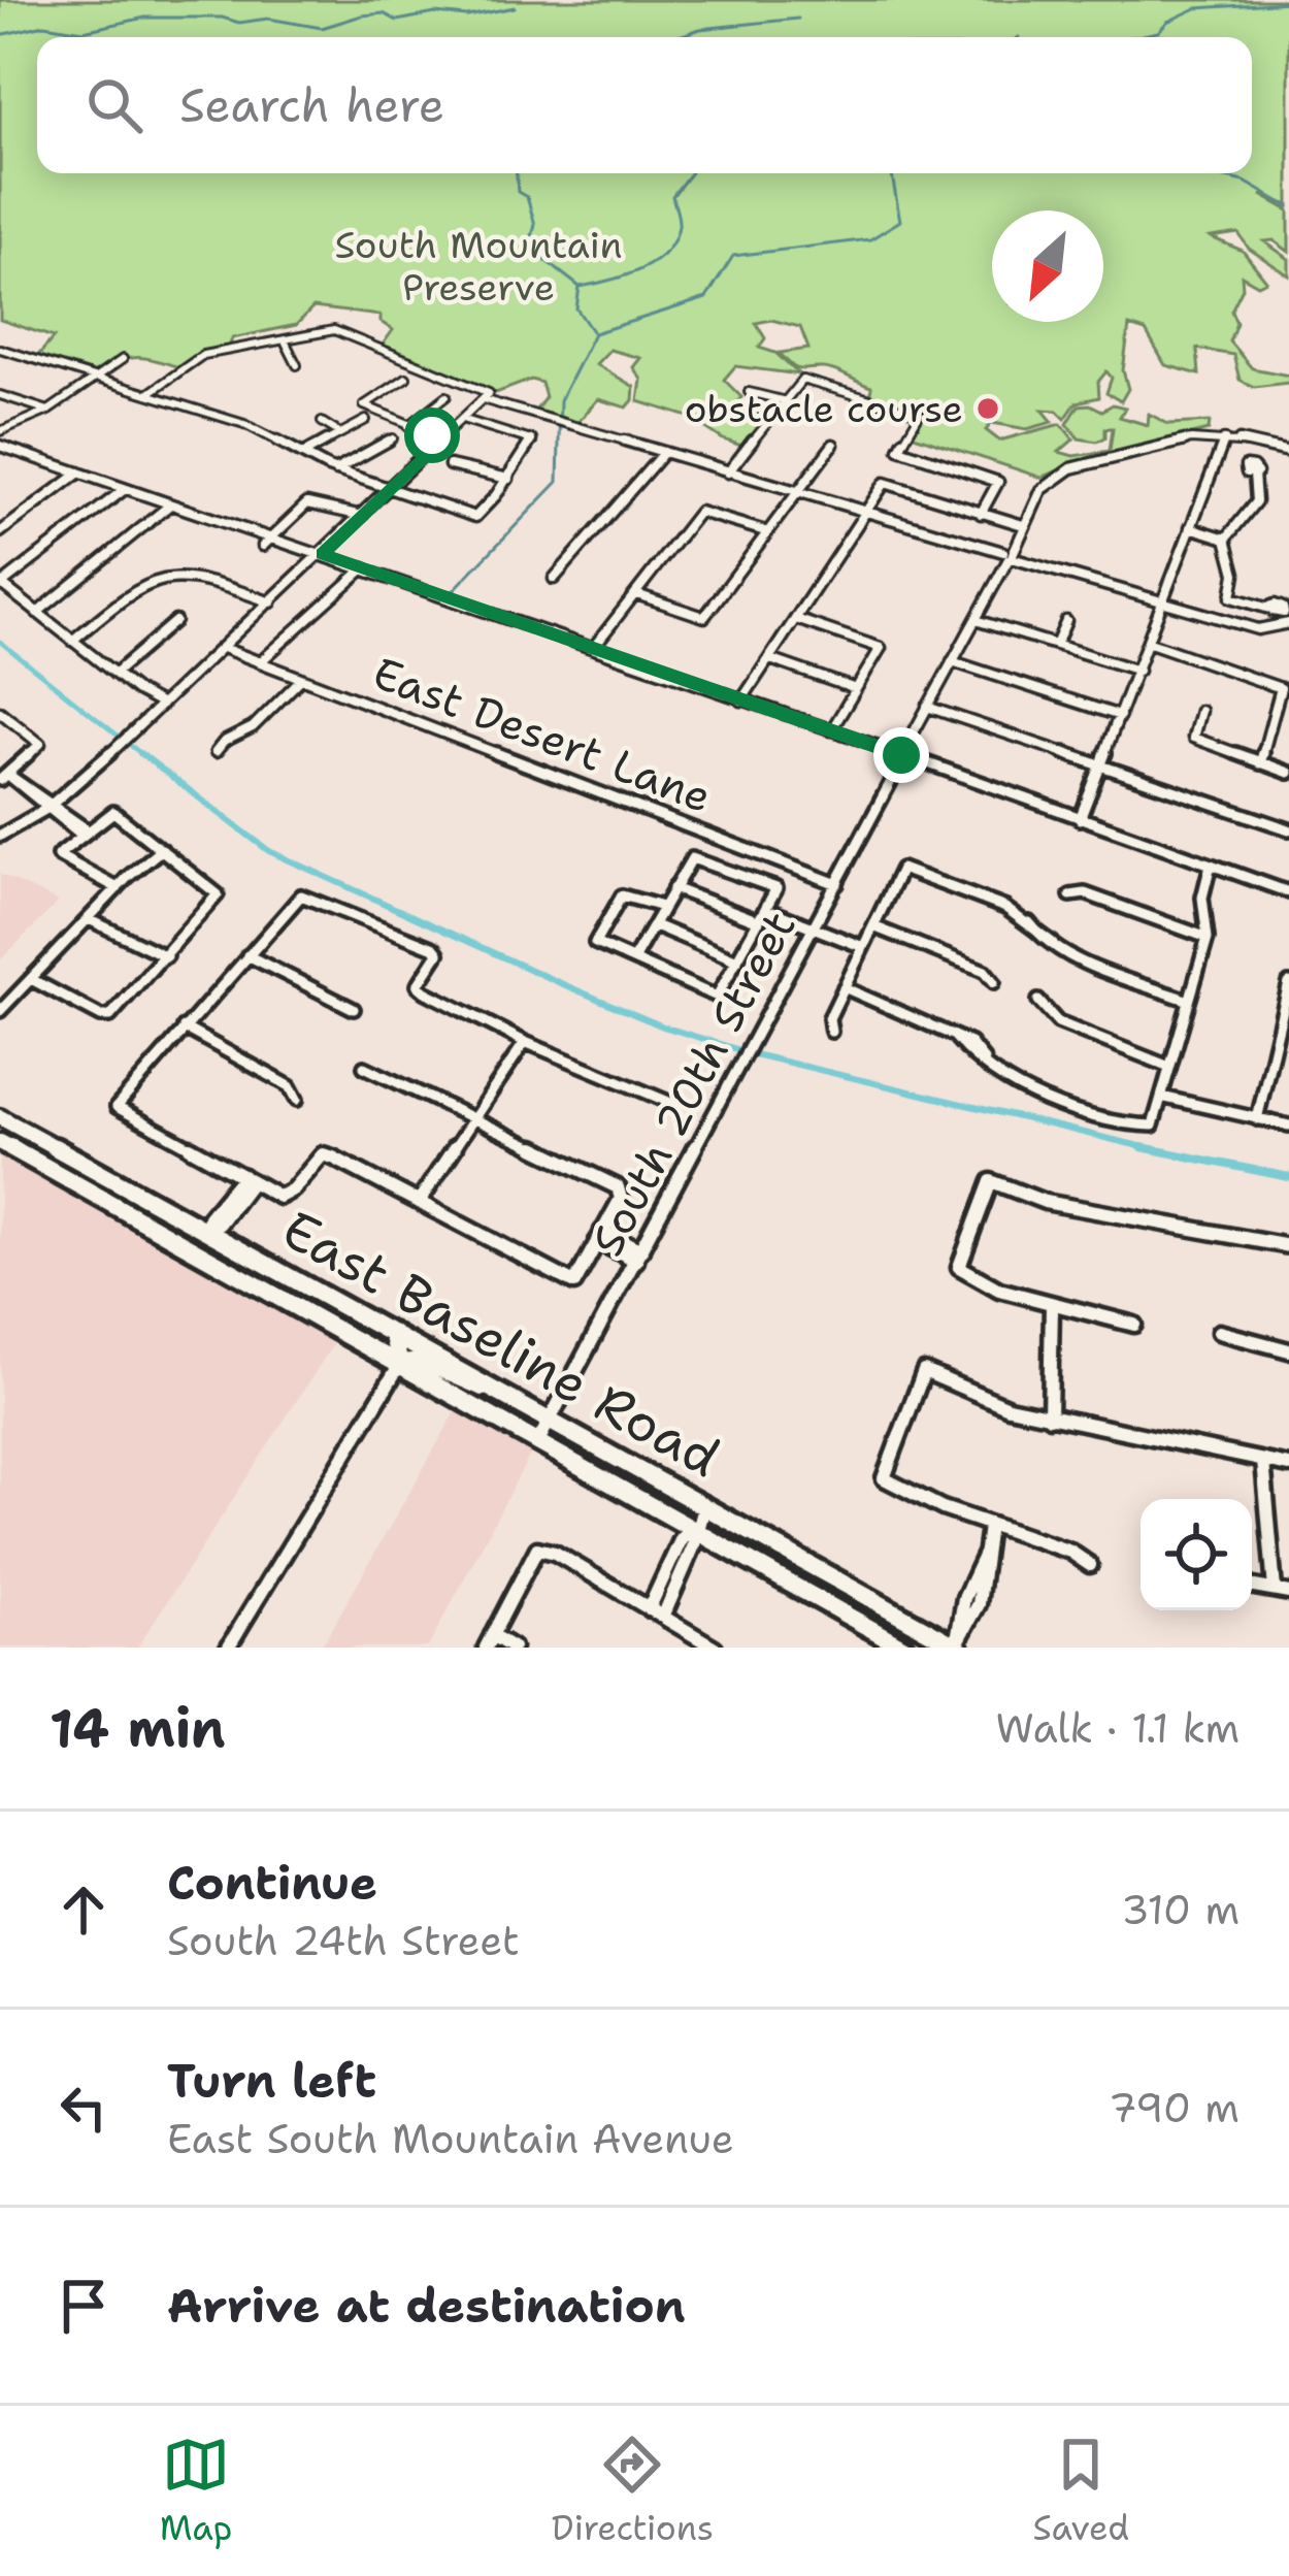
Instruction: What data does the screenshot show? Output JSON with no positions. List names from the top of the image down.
{
  "streets": {
    "main road": ["East Baseline Road"],
    "street": ["East Desert Lane", "South 20th Street"]
  },
  "crossings": [
    ["East Desert Lane", "South 20th Street"],
    ["South 20th Street", "East Baseline Road"]
  ],
  "parks": ["South Mountain Preserve"],
  "places": ["obstacle course"],
  "north": "bottom left",
  "page": {
    "search": "Search here",
    "heading": ["14 min", "Walk · 1.1 km"],
    "list": [
      ["Continue", "South 24th Street", "310 m"],
      ["Turn left", "East South Mountain Avenue", "790 m"],
      "Arrive at destination"
    ],
    "nav": ["Map", "Directions", "Saved"]
  }
}
